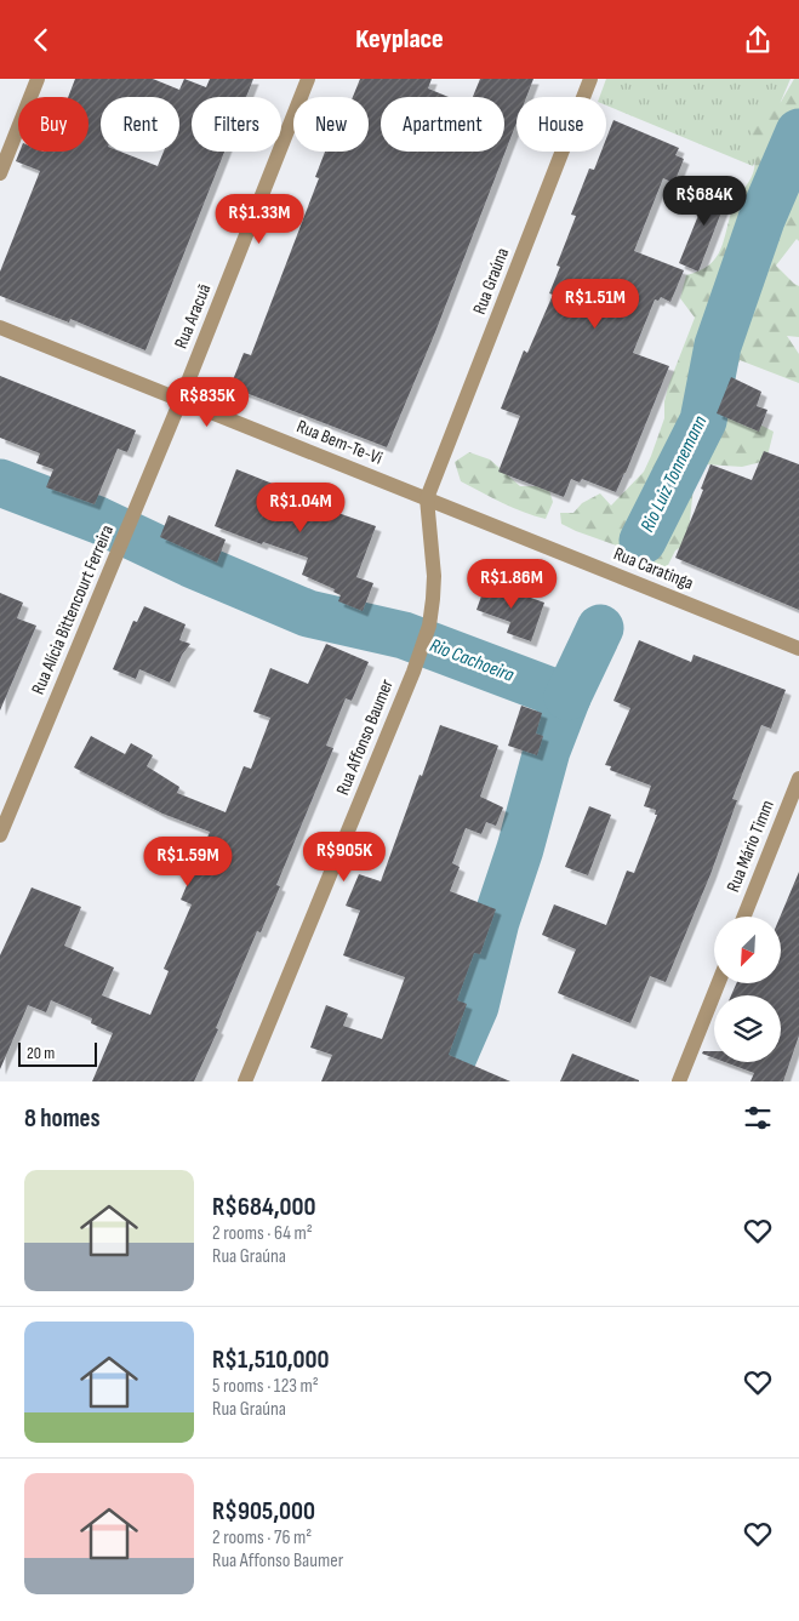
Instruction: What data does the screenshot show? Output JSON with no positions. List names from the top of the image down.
{
  "streets": {
    "street": [
      "Rua Graúna",
      "Rua Aracuã",
      "Rua Bem-Te-Vi",
      "Rua Caratinga",
      "Rua Alícia Bittencourt Ferreira",
      "Rua Affonso Baumer",
      "Rua Mário Timm"
    ]
  },
  "crossings": [
    ["Rua Graúna", "Rua Bem-Te-Vi"],
    ["Rua Graúna", "Rua Caratinga"],
    ["Rua Graúna", "Rua Affonso Baumer"],
    ["Rua Aracuã", "Rua Bem-Te-Vi"],
    ["Rua Aracuã", "Rua Alícia Bittencourt Ferreira"],
    ["Rua Bem-Te-Vi", "Rua Caratinga"],
    ["Rua Bem-Te-Vi", "Rua Alícia Bittencourt Ferreira"],
    ["Rua Bem-Te-Vi", "Rua Affonso Baumer"],
    ["Rua Caratinga", "Rua Affonso Baumer"]
  ],
  "water": ["Rio Luiz Tonnemann", "Rio Cachoeira"],
  "scale_bar": "20 m",
  "north": "bottom left",
  "page": {
    "header": "Keyplace",
    "chip": [
      "Buy",
      "Rent",
      "Filters",
      "New",
      "Apartment",
      "House"
    ],
    "price": [
      "R$684K",
      "R$1.33M",
      "R$1.51M",
      "R$835K",
      "R$1.04M",
      "R$1.86M",
      "R$905K",
      "R$1.59M"
    ],
    "scale": "20 m",
    "heading": "8 homes",
    "list": [
      {
        "name": "R$684,000",
        "note": "2 rooms · 64 m² · Rua Graúna"
      },
      {
        "name": "R$1,510,000",
        "note": "5 rooms · 123 m² · Rua Graúna"
      },
      {
        "name": "R$905,000",
        "note": "2 rooms · 76 m² · Rua Affonso Baumer"
      }
    ]
  }
}
